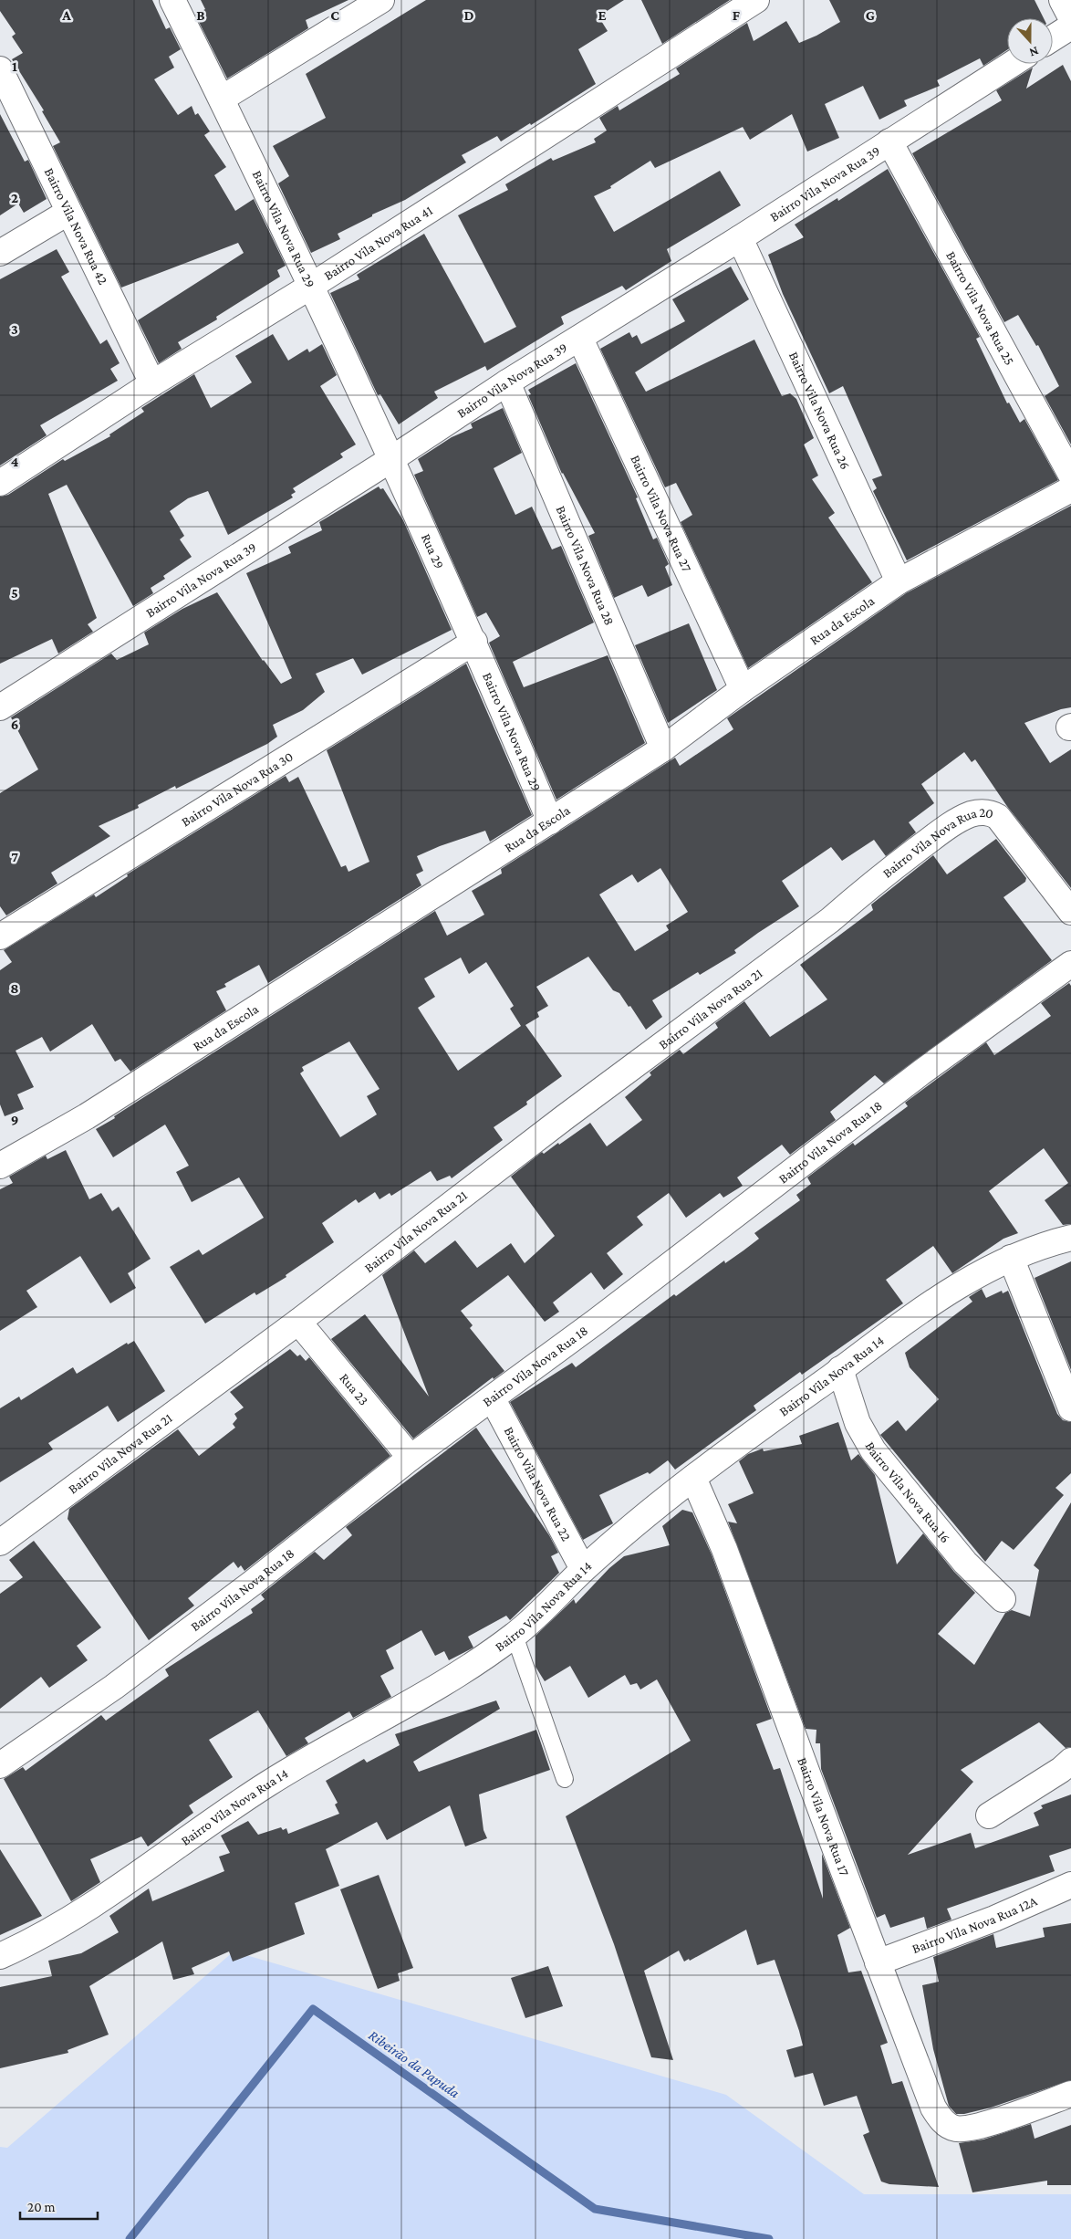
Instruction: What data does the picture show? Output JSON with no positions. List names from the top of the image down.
{
  "streets": {
    "street": [
      "Bairro Vila Nova Rua 39",
      "Bairro Vila Nova Rua 42",
      "Bairro Vila Nova Rua 29",
      "Bairro Vila Nova Rua 41",
      "Bairro Vila Nova Rua 25",
      "Bairro Vila Nova Rua 26",
      "Bairro Vila Nova Rua 27",
      "Rua 29",
      "Bairro Vila Nova Rua 28",
      "Rua da Escola",
      "Bairro Vila Nova Rua 30",
      "Bairro Vila Nova Rua 20",
      "Bairro Vila Nova Rua 21",
      "Bairro Vila Nova Rua 18",
      "Bairro Vila Nova Rua 14",
      "Rua 23",
      "Bairro Vila Nova Rua 22",
      "Bairro Vila Nova Rua 16",
      "Bairro Vila Nova Rua 17",
      "Bairro Vila Nova Rua 12A"
    ]
  },
  "crossings": [
    ["Bairro Vila Nova Rua 39", "Bairro Vila Nova Rua 29"],
    ["Bairro Vila Nova Rua 39", "Bairro Vila Nova Rua 25"],
    ["Bairro Vila Nova Rua 39", "Bairro Vila Nova Rua 26"],
    ["Bairro Vila Nova Rua 39", "Bairro Vila Nova Rua 27"],
    ["Bairro Vila Nova Rua 39", "Rua 29"],
    ["Bairro Vila Nova Rua 39", "Bairro Vila Nova Rua 28"],
    ["Bairro Vila Nova Rua 42", "Bairro Vila Nova Rua 41"],
    ["Bairro Vila Nova Rua 29", "Bairro Vila Nova Rua 41"],
    ["Bairro Vila Nova Rua 29", "Rua 29"],
    ["Bairro Vila Nova Rua 29", "Rua da Escola"],
    ["Bairro Vila Nova Rua 29", "Bairro Vila Nova Rua 30"],
    ["Bairro Vila Nova Rua 26", "Rua da Escola"],
    ["Bairro Vila Nova Rua 27", "Rua da Escola"],
    ["Rua 29", "Bairro Vila Nova Rua 30"],
    ["Bairro Vila Nova Rua 28", "Rua da Escola"],
    ["Bairro Vila Nova Rua 20", "Bairro Vila Nova Rua 21"],
    ["Bairro Vila Nova Rua 21", "Rua 23"],
    ["Bairro Vila Nova Rua 18", "Rua 23"],
    ["Bairro Vila Nova Rua 18", "Bairro Vila Nova Rua 22"],
    ["Bairro Vila Nova Rua 14", "Bairro Vila Nova Rua 22"],
    ["Bairro Vila Nova Rua 14", "Bairro Vila Nova Rua 16"],
    ["Bairro Vila Nova Rua 14", "Bairro Vila Nova Rua 17"],
    ["Bairro Vila Nova Rua 17", "Bairro Vila Nova Rua 12A"]
  ],
  "water": ["Ribeirão da Papuda"],
  "scale_bar": "20 m",
  "north": "bottom",
  "grid": {
    "columns": [
      "A",
      "B",
      "C",
      "D",
      "E",
      "F",
      "G"
    ],
    "rows": [
      "1",
      "2",
      "3",
      "4",
      "5",
      "6",
      "7",
      "8",
      "9"
    ]
  }
}
